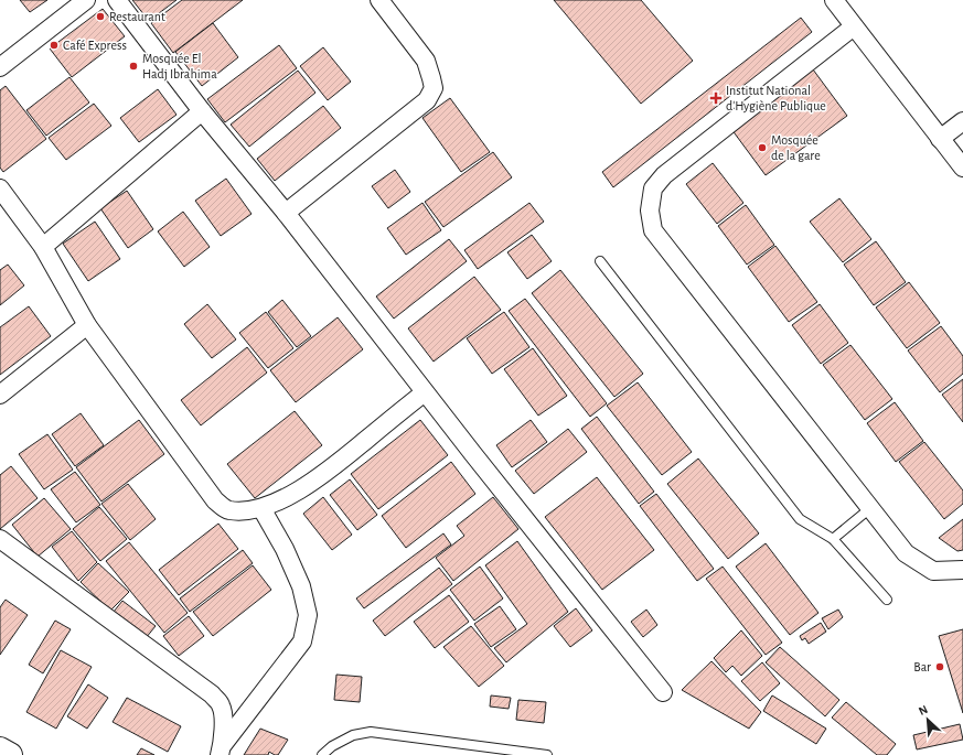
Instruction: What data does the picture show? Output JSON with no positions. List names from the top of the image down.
{
  "places": {
    "other": [
      "Restaurant",
      "Café Express",
      "Mosquée El Hadj Ibrahima",
      "Mosquée de la gare",
      "Bar"
    ],
    "health": ["Institut National d'Hygiène Publique"]
  },
  "north": "top left"
}
